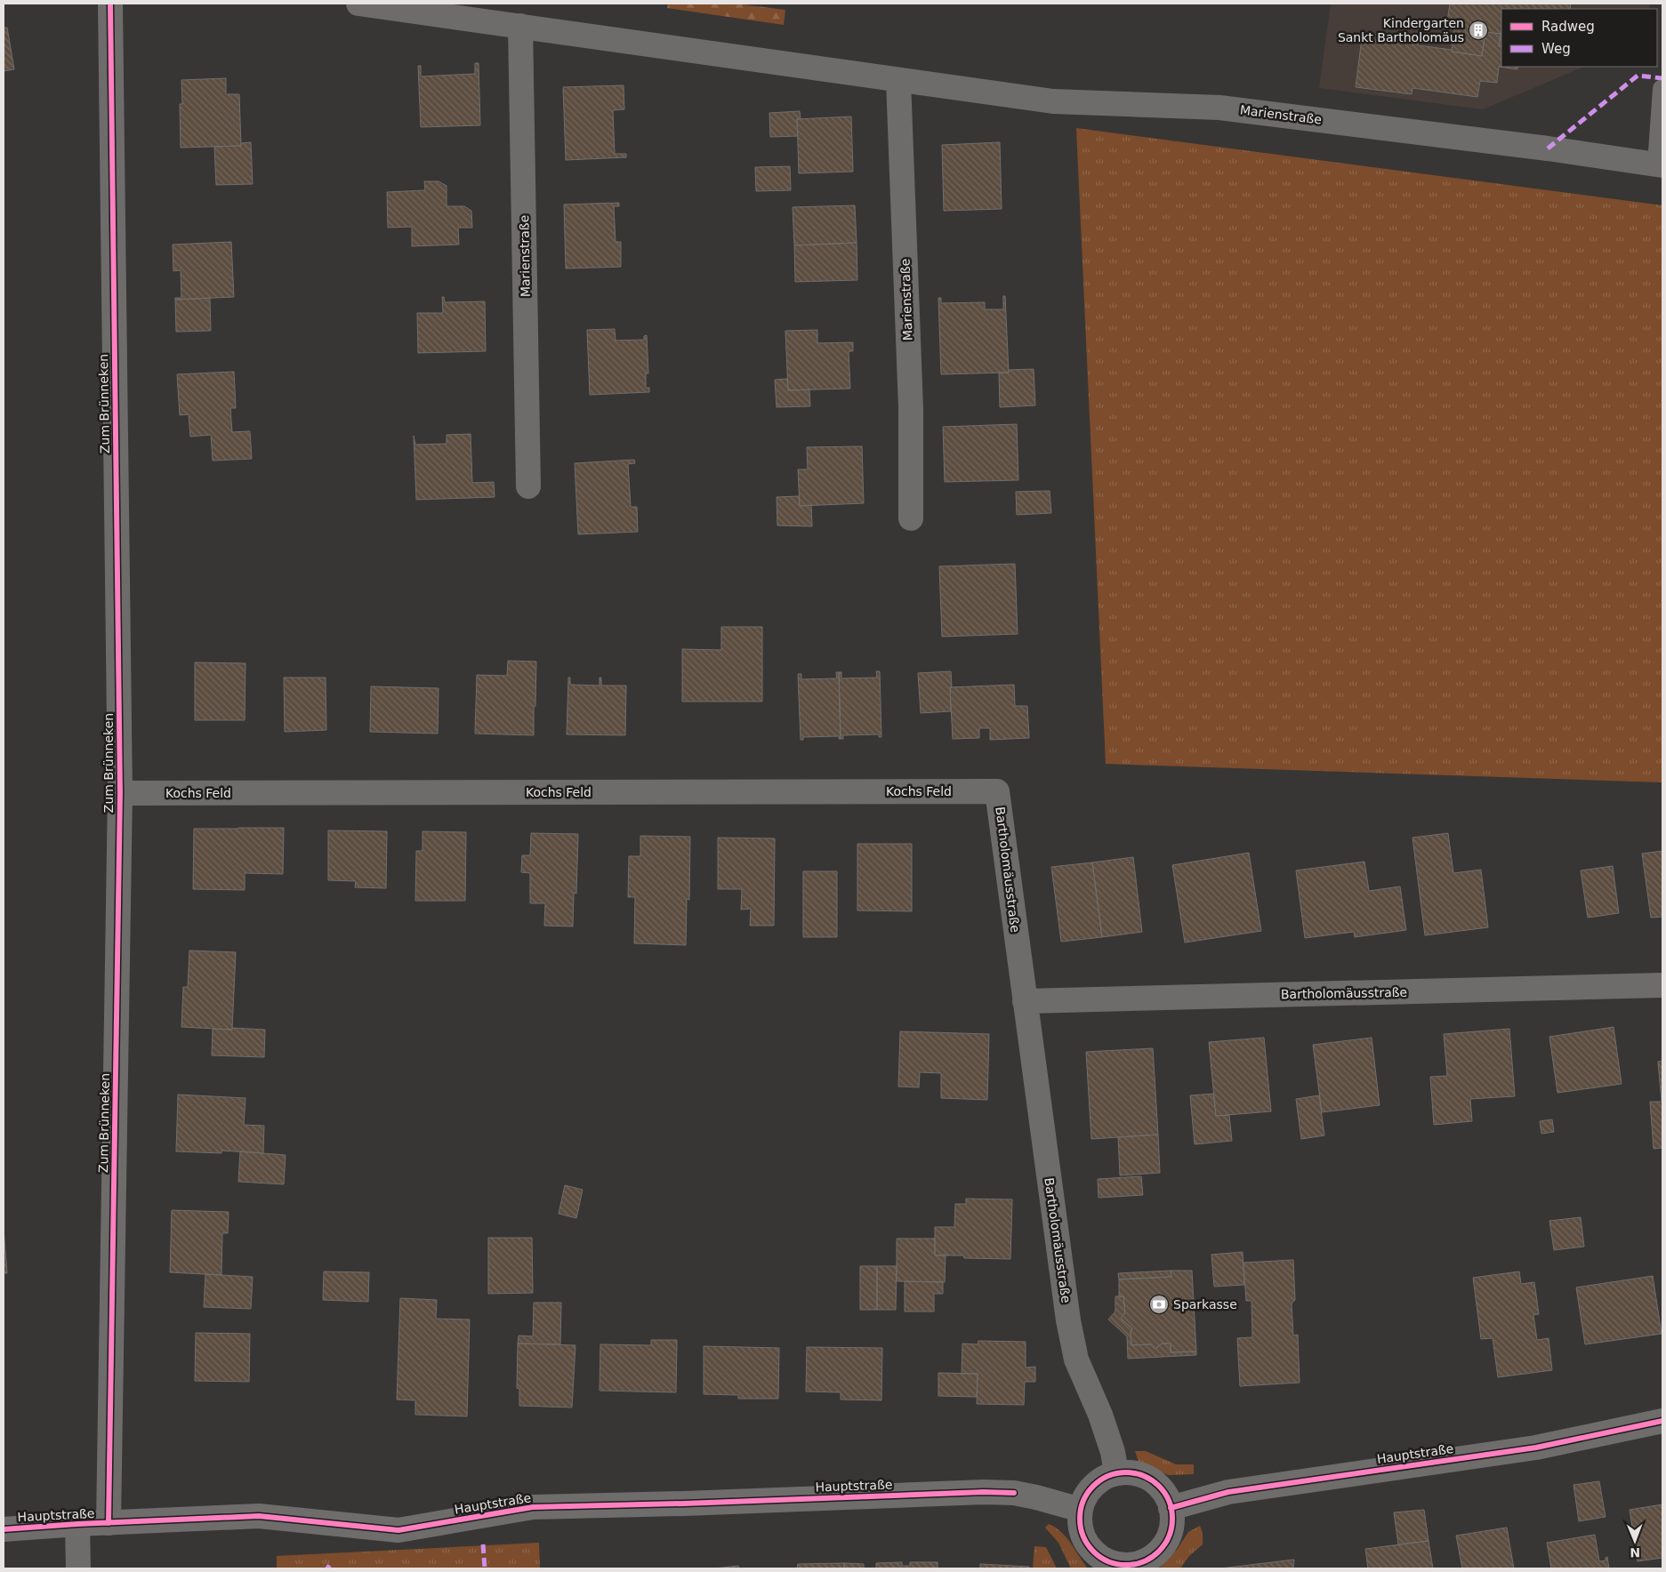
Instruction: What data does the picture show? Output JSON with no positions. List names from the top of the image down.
{
  "streets": {
    "main road": ["Hauptstraße"],
    "street": [
      "Marienstraße",
      "Zum Brünneken",
      "Kochs Feld",
      "Bartholomäusstraße"
    ]
  },
  "crossings": [
    ["Zum Brünneken", "Kochs Feld"],
    ["Zum Brünneken", "Hauptstraße"],
    ["Kochs Feld", "Bartholomäusstraße"],
    ["Bartholomäusstraße", "Hauptstraße"]
  ],
  "places": {
    "building": ["Kindergarten Sankt Bartholomäus"],
    "bank": ["Sparkasse"]
  },
  "legend": ["Radweg", "Weg"],
  "north": "bottom"
}
